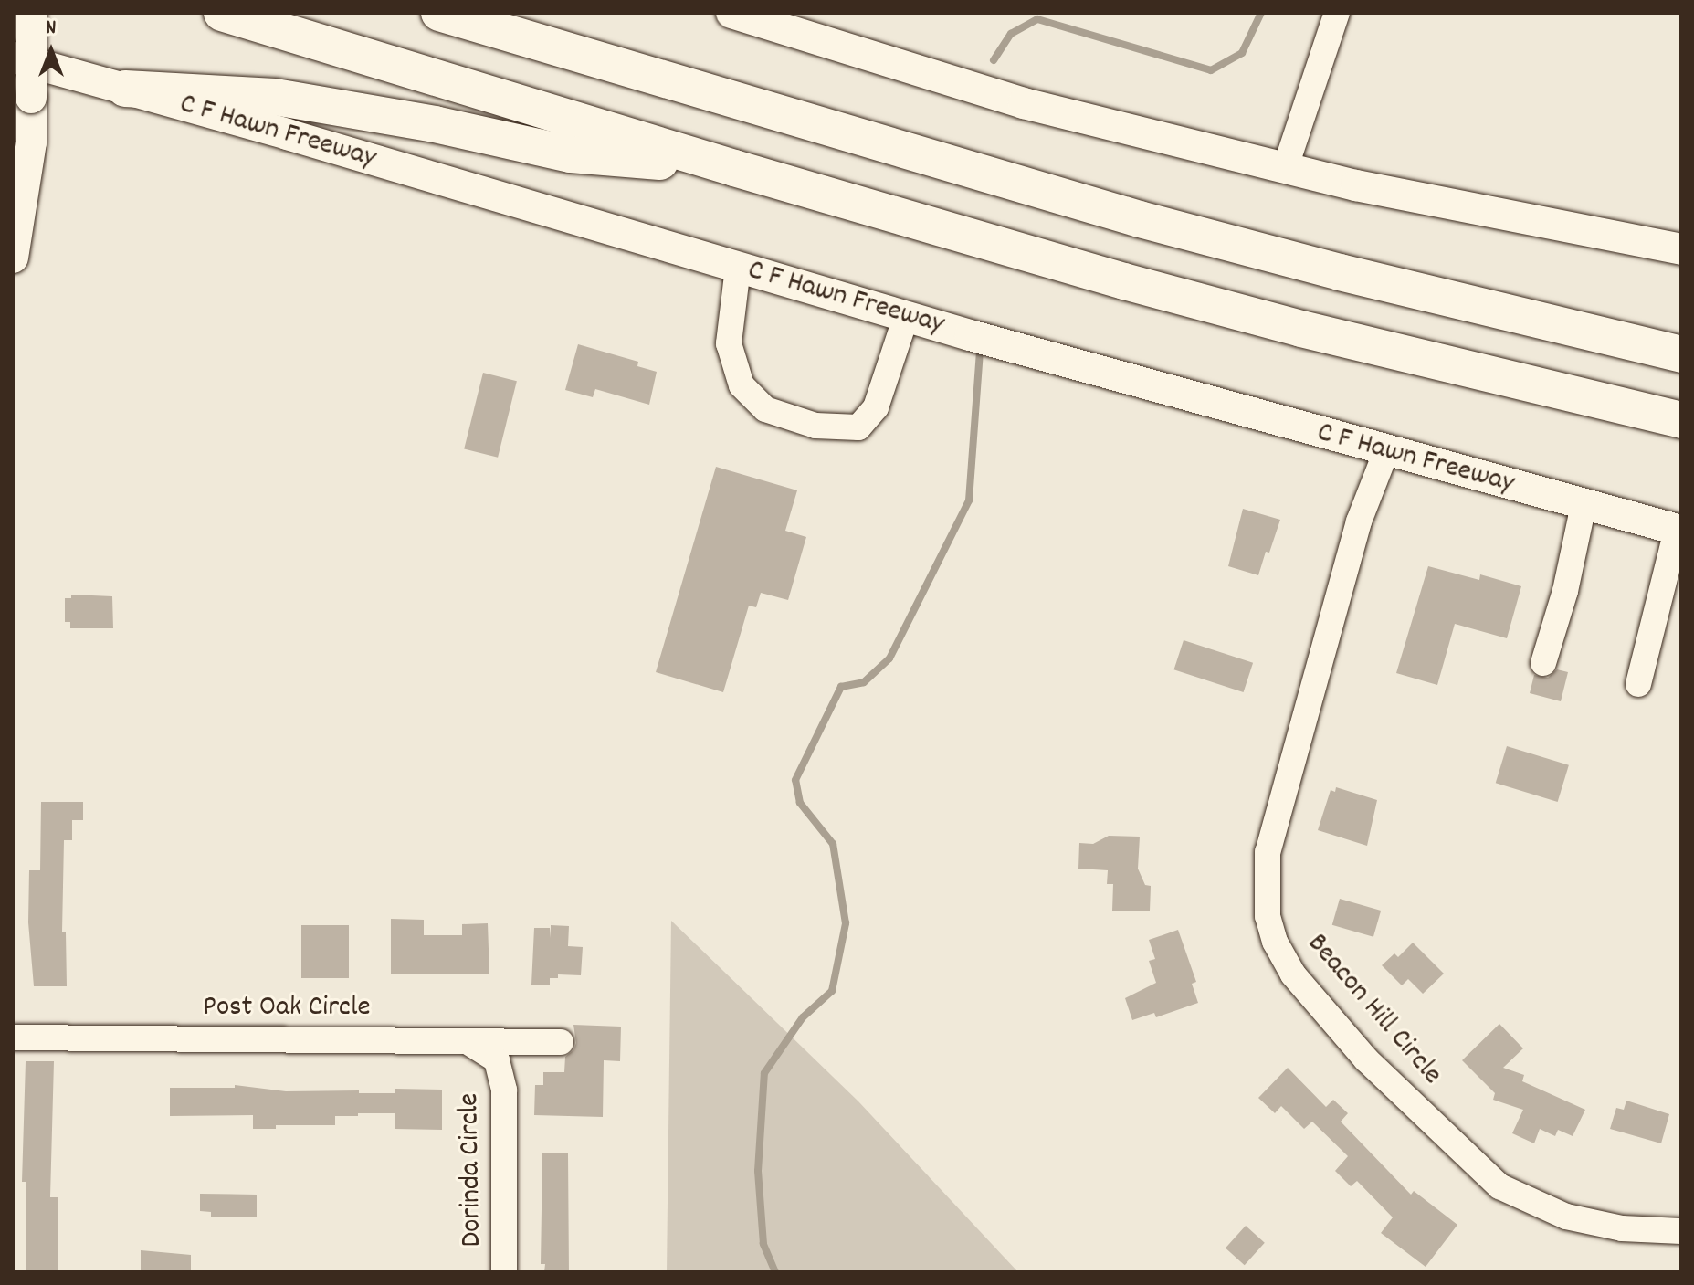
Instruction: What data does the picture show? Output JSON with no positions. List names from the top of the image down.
{
  "streets": {
    "main road": ["C F Hawn Freeway"],
    "street": ["Post Oak Circle", "Beacon Hill Circle", "Dorinda Circle"]
  },
  "crossings": [
    ["C F Hawn Freeway", "Beacon Hill Circle"],
    ["Post Oak Circle", "Dorinda Circle"]
  ],
  "north": "top"
}
